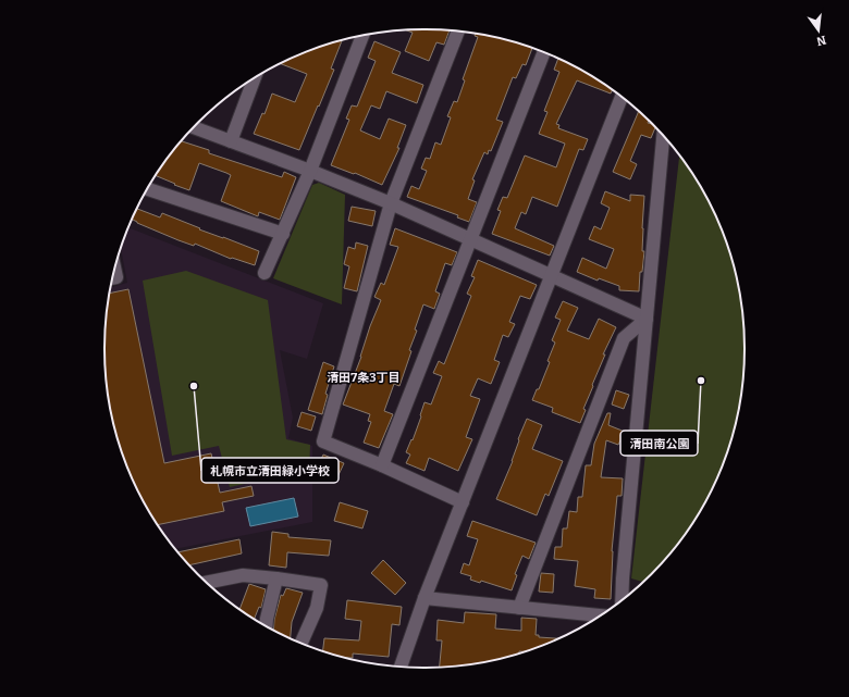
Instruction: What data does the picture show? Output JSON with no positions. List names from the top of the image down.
{
  "districts": ["清田7条3丁目"],
  "places": ["清田南公園", "札幌市立清田緑小学校"],
  "north": "bottom"
}
